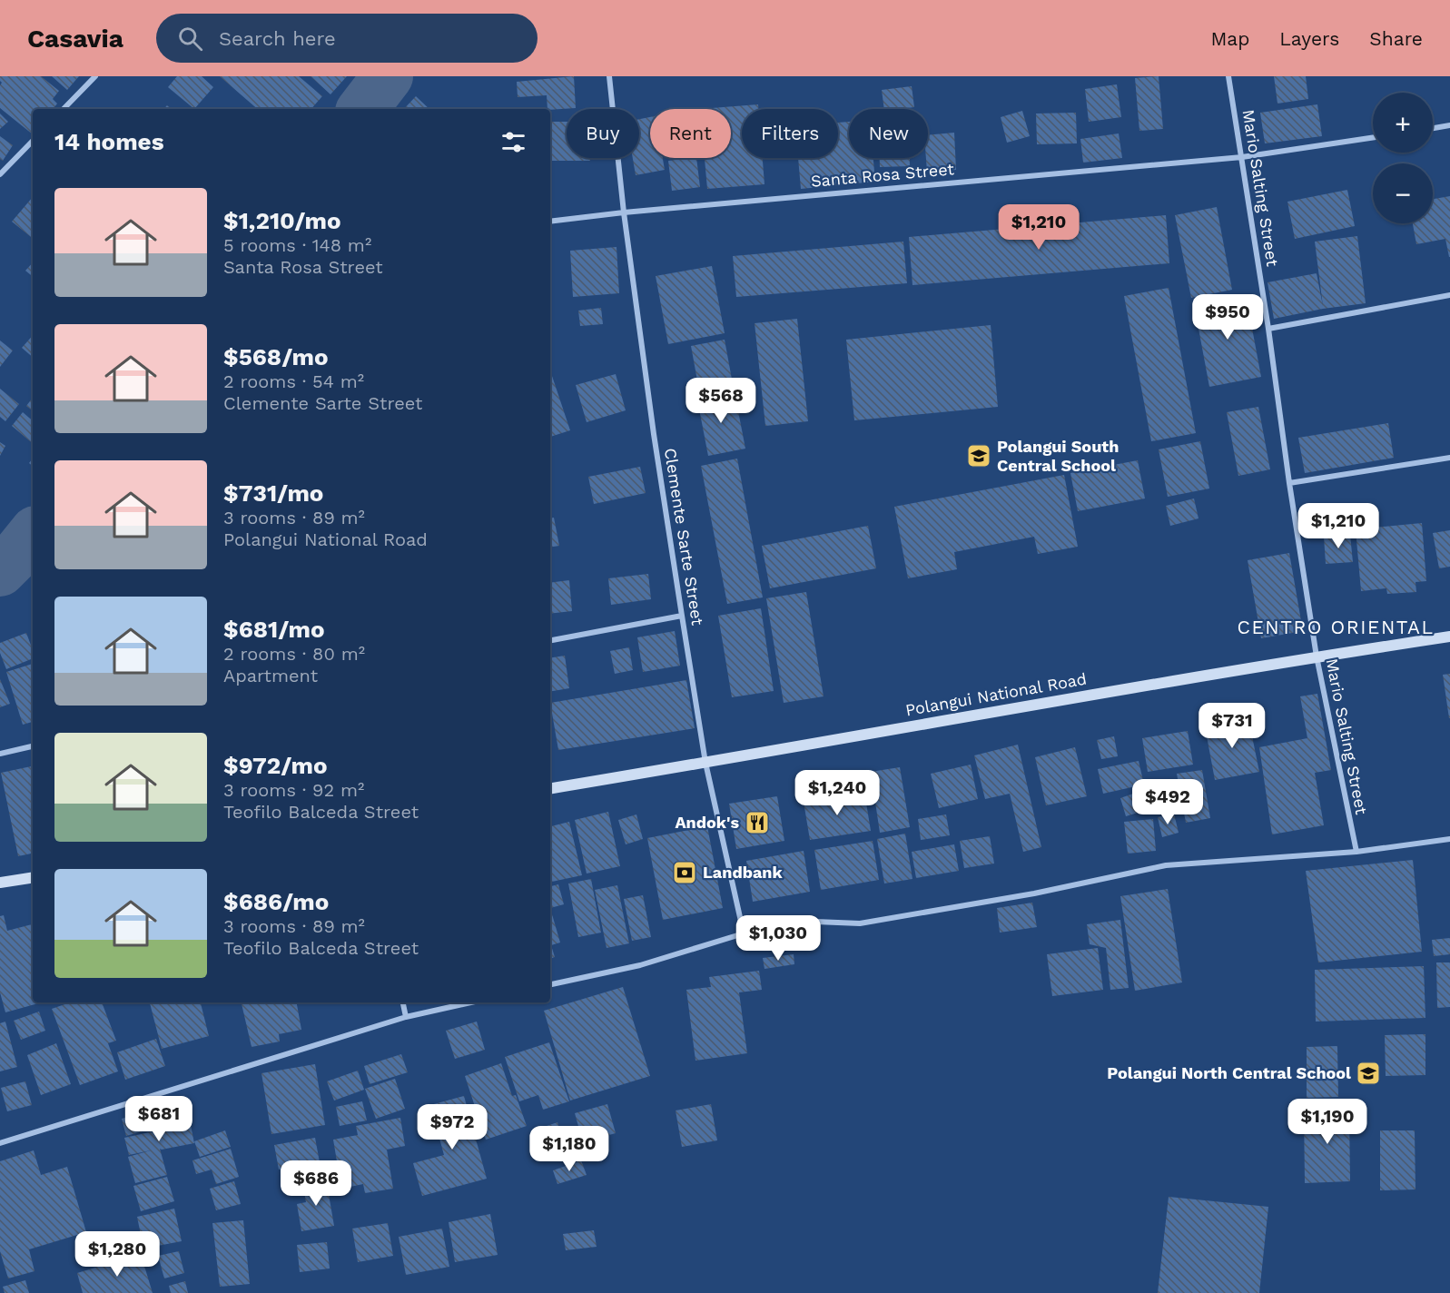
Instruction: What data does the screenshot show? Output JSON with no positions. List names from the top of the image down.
{
  "streets": {
    "main road": ["Polangui National Road"],
    "street": ["Santa Rosa Street", "Mario Salting Street", "Clemente Sarte Street"]
  },
  "crossings": [
    ["Santa Rosa Street", "Mario Salting Street"],
    ["Santa Rosa Street", "Clemente Sarte Street"],
    ["Mario Salting Street", "Polangui National Road"],
    ["Clemente Sarte Street", "Polangui National Road"]
  ],
  "districts": ["CENTRO ORIENTAL"],
  "places": {
    "school or university": ["Polangui South Central School", "Polangui North Central School"],
    "restaurant": ["Andok's"],
    "bank": ["Landbank"]
  },
  "page": {
    "header": "Casavia",
    "search": "Search here",
    "nav": ["Map", "Layers", "Share"],
    "map_buttons": ["+", "−"],
    "chip": [
      "Buy",
      "Rent",
      "Filters",
      "New"
    ],
    "heading": "14 homes",
    "list": [
      {
        "name": "$1,210/mo",
        "note": "5 rooms · 148 m² · Santa Rosa Street"
      },
      {
        "name": "$568/mo",
        "note": "2 rooms · 54 m² · Clemente Sarte Street"
      },
      {
        "name": "$731/mo",
        "note": "3 rooms · 89 m² · Polangui National Road"
      },
      {
        "name": "$681/mo",
        "note": "2 rooms · 80 m² · Apartment"
      },
      {
        "name": "$972/mo",
        "note": "3 rooms · 92 m² · Teofilo Balceda Street"
      },
      {
        "name": "$686/mo",
        "note": "3 rooms · 89 m² · Teofilo Balceda Street"
      }
    ],
    "price": [
      "$1,210",
      "$950",
      "$568",
      "$1,210",
      "$731",
      "$1,240",
      "$492",
      "$1,030",
      "$681",
      "$1,190",
      "$972",
      "$1,180",
      "$686",
      "$1,280"
    ]
  }
}
